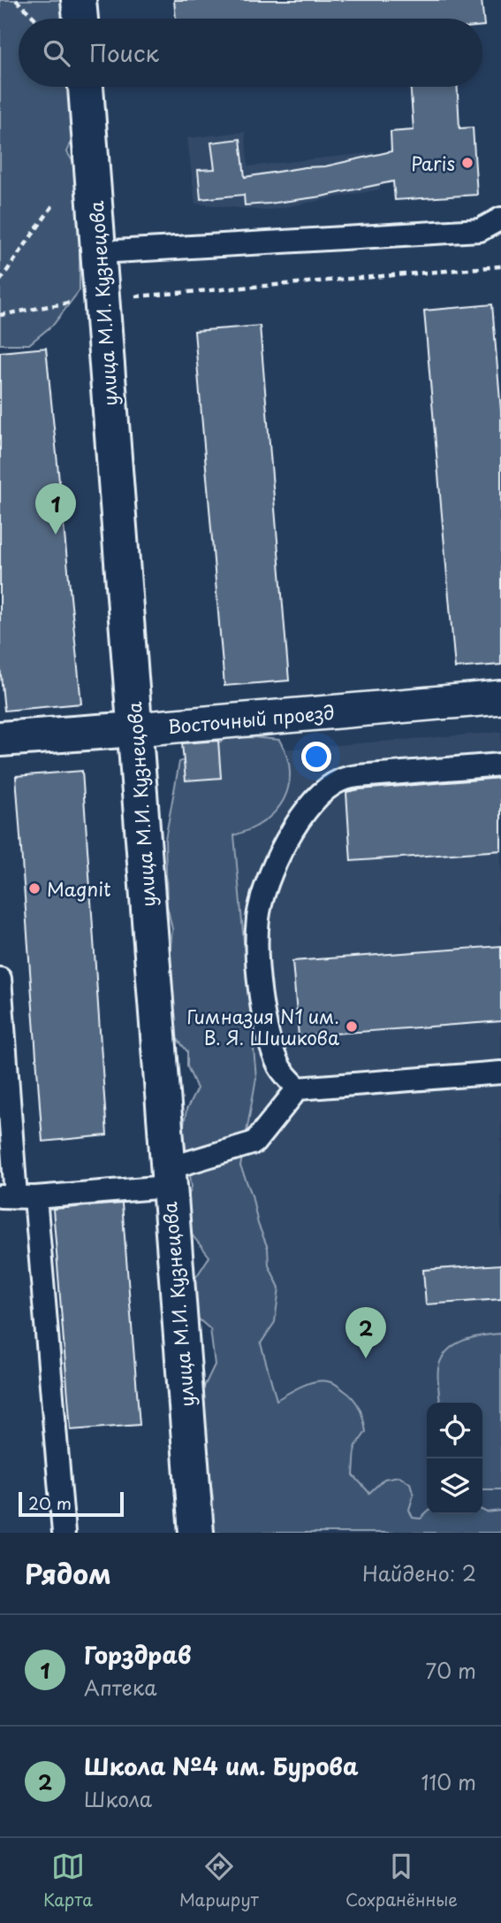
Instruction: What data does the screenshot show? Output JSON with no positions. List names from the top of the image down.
{
  "streets": {
    "street": ["улица М.И. Кузнецова", "Восточный проезд"]
  },
  "crossings": [
    ["улица М.И. Кузнецова", "Восточный проезд"]
  ],
  "places": ["Paris", "Magnit", "Гимназия N1 им. В. Я. Шишкова"],
  "scale_bar": "20 m",
  "page": {
    "search": "Поиск",
    "pins": ["1", "2"],
    "scale": "20 m",
    "heading": ["Рядом", "Найдено: 2"],
    "list": [
      {
        "mark": "1",
        "name": "Горздрав",
        "note": "Аптека",
        "value": "70 m"
      },
      {
        "mark": "2",
        "name": "Школа №4 им. Бурова",
        "note": "Школа",
        "value": "110 m"
      }
    ],
    "nav": ["Карта", "Маршрут", "Сохранённые"]
  }
}
